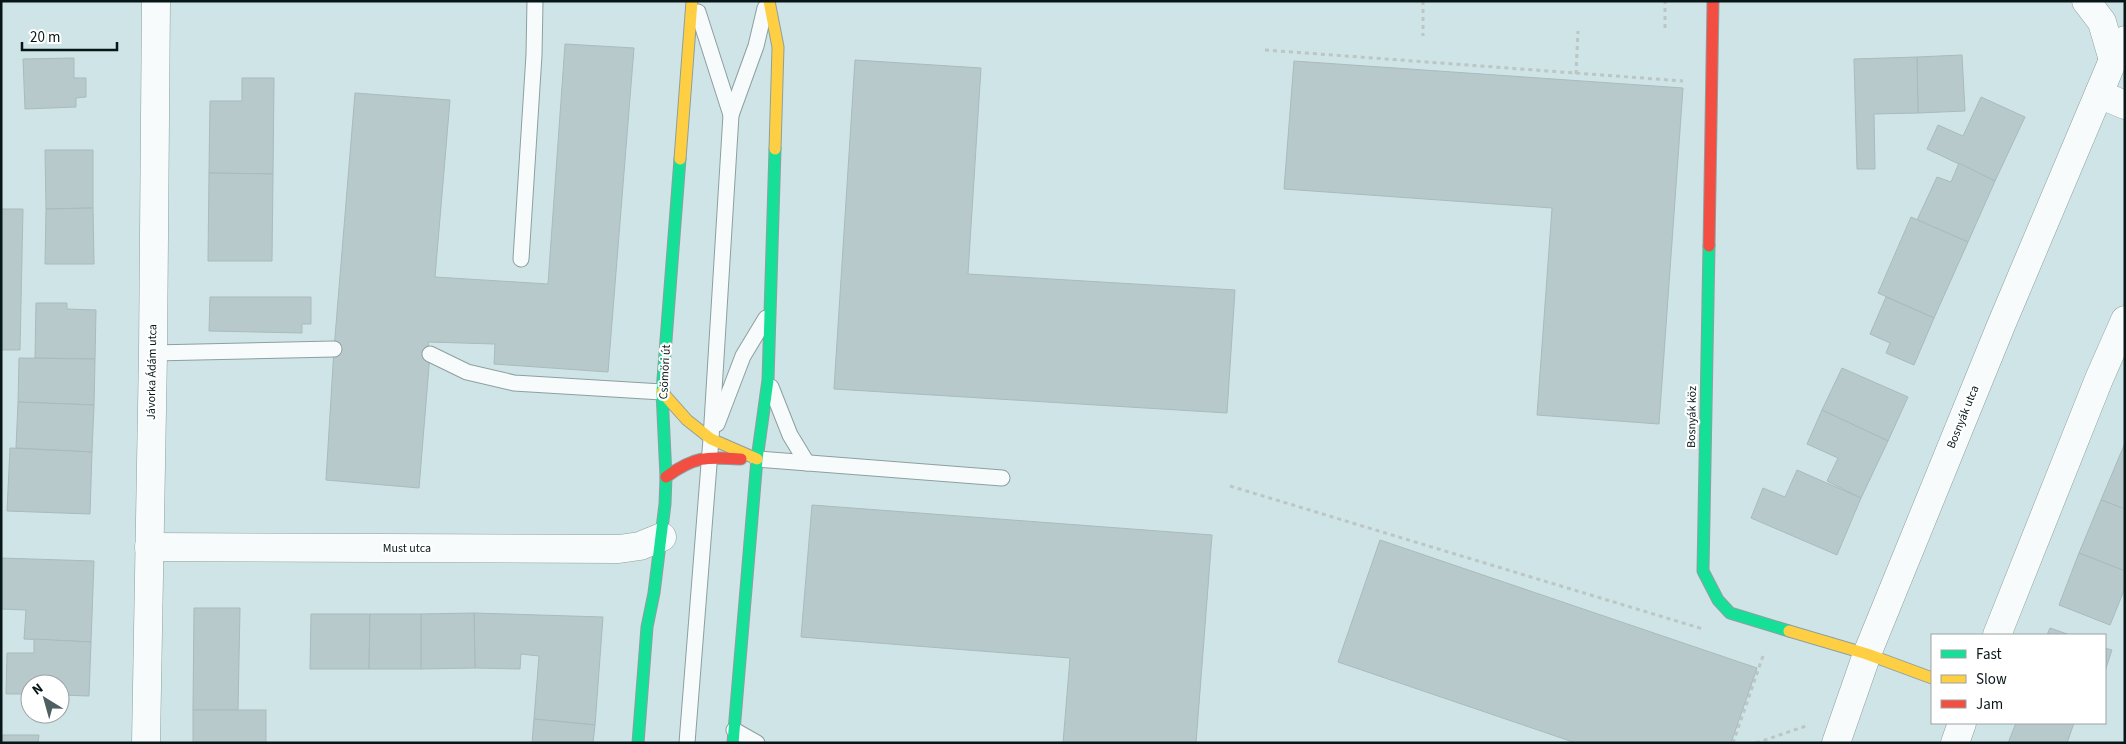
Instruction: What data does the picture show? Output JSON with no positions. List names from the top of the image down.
{
  "streets": {
    "main road": ["Csömöri út", "Bosnyák köz"],
    "street": ["Jávorka Ádám utca", "Bosnyák utca", "Must utca"]
  },
  "crossings": [
    ["Jávorka Ádám utca", "Must utca"],
    ["Csömöri út", "Must utca"],
    ["Bosnyák köz", "Bosnyák utca"]
  ],
  "legend": ["Fast", "Slow", "Jam"],
  "scale_bar": "20 m",
  "north": "top left"
}
